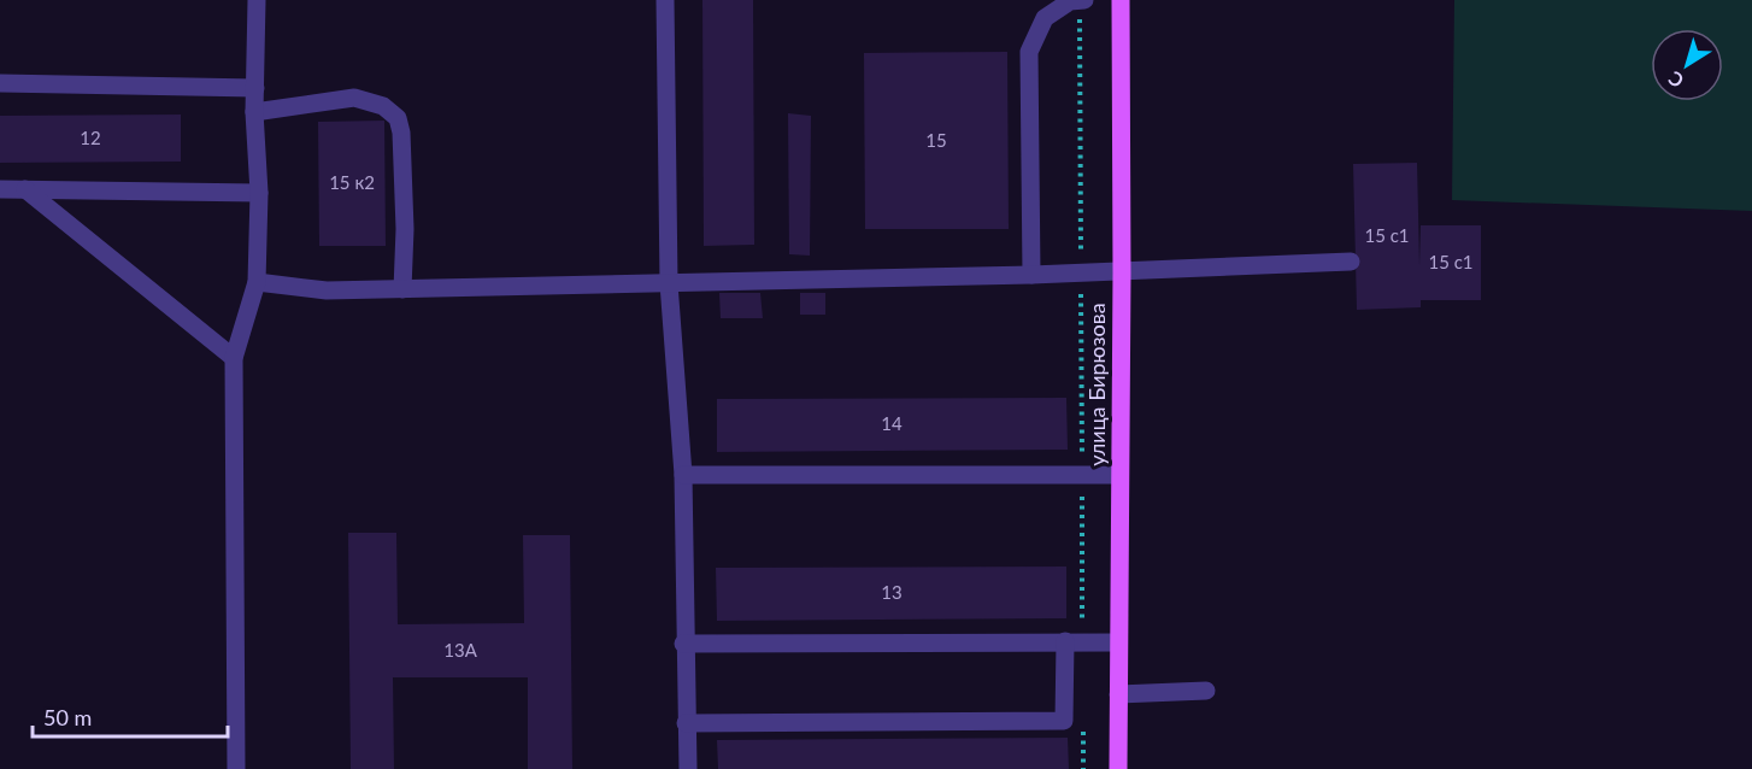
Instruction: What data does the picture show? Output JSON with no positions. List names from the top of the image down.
{
  "streets": {
    "main road": ["улица Бирюзова"]
  },
  "house_numbers": [
    "12",
    "15",
    "15 к2",
    "15 с1",
    "15 с1",
    "14",
    "13",
    "13А"
  ],
  "scale_bar": "50 m",
  "north": "bottom left"
}
